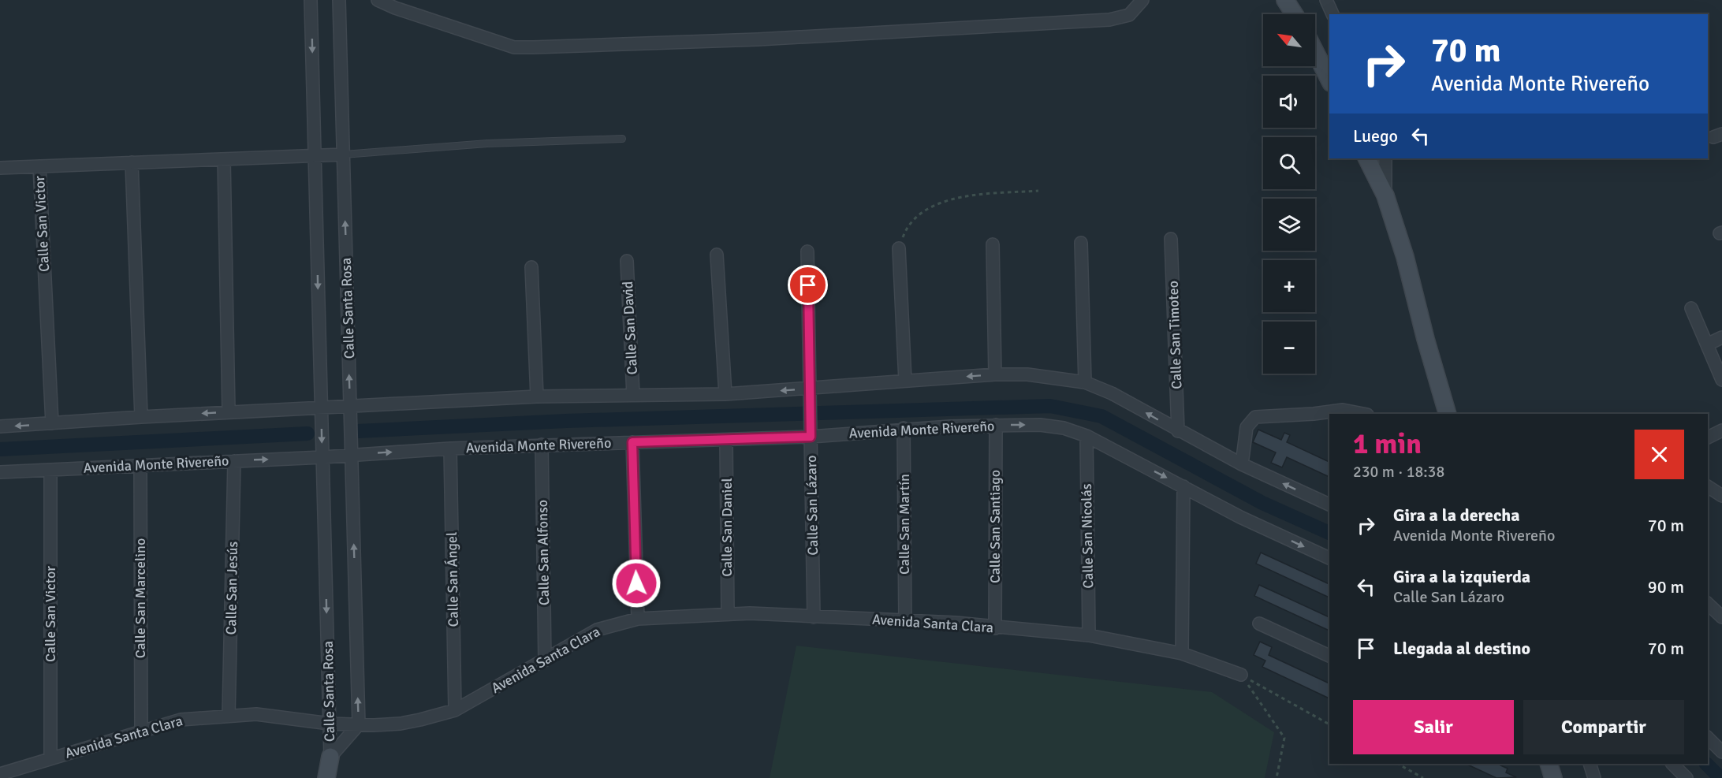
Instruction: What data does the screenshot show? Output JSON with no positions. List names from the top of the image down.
{
  "streets": {
    "street": [
      "Calle San Victor",
      "Calle Santa Rosa",
      "Calle San David",
      "Calle San Timoteo",
      "Avenida Monte Rivereño",
      "Calle San Lázaro",
      "Calle San Martín",
      "Calle San Santiago",
      "Calle San Daniel",
      "Calle San Nicolás",
      "Calle San Alfonso",
      "Calle San Ángel",
      "Calle San Jesús",
      "Calle San Marcelino",
      "Avenida Santa Clara"
    ]
  },
  "crossings": [
    ["Calle San Victor", "Avenida Monte Rivereño"],
    ["Calle San Victor", "Avenida Santa Clara"],
    ["Calle Santa Rosa", "Avenida Monte Rivereño"],
    ["Calle Santa Rosa", "Avenida Santa Clara"],
    ["Avenida Monte Rivereño", "Calle San Lázaro"],
    ["Avenida Monte Rivereño", "Calle San Martín"],
    ["Avenida Monte Rivereño", "Calle San Santiago"],
    ["Avenida Monte Rivereño", "Calle San Daniel"],
    ["Avenida Monte Rivereño", "Calle San Nicolás"],
    ["Avenida Monte Rivereño", "Calle San Alfonso"],
    ["Avenida Monte Rivereño", "Calle San Ángel"],
    ["Avenida Monte Rivereño", "Calle San Jesús"],
    ["Avenida Monte Rivereño", "Calle San Marcelino"],
    ["Calle San Lázaro", "Avenida Santa Clara"],
    ["Calle San Martín", "Avenida Santa Clara"],
    ["Calle San Santiago", "Avenida Santa Clara"],
    ["Calle San Daniel", "Avenida Santa Clara"],
    ["Calle San Nicolás", "Avenida Santa Clara"],
    ["Calle San Alfonso", "Avenida Santa Clara"],
    ["Calle San Ángel", "Avenida Santa Clara"],
    ["Calle San Jesús", "Avenida Santa Clara"],
    ["Calle San Marcelino", "Avenida Santa Clara"]
  ],
  "north": "top left",
  "page": {
    "map_buttons": ["+", "−"],
    "turn": ["70 m", "Avenida Monte Rivereño"],
    "then": "Luego",
    "heading": ["1 min", "230 m · 18:38"],
    "list": [
      {
        "name": "Gira a la derecha",
        "note": "Avenida Monte Rivereño",
        "value": "70 m"
      },
      {
        "name": "Gira a la izquierda",
        "note": "Calle San Lázaro",
        "value": "90 m"
      },
      {
        "name": "Llegada al destino",
        "value": "70 m"
      }
    ],
    "buttons": ["Salir", "Compartir"]
  }
}
